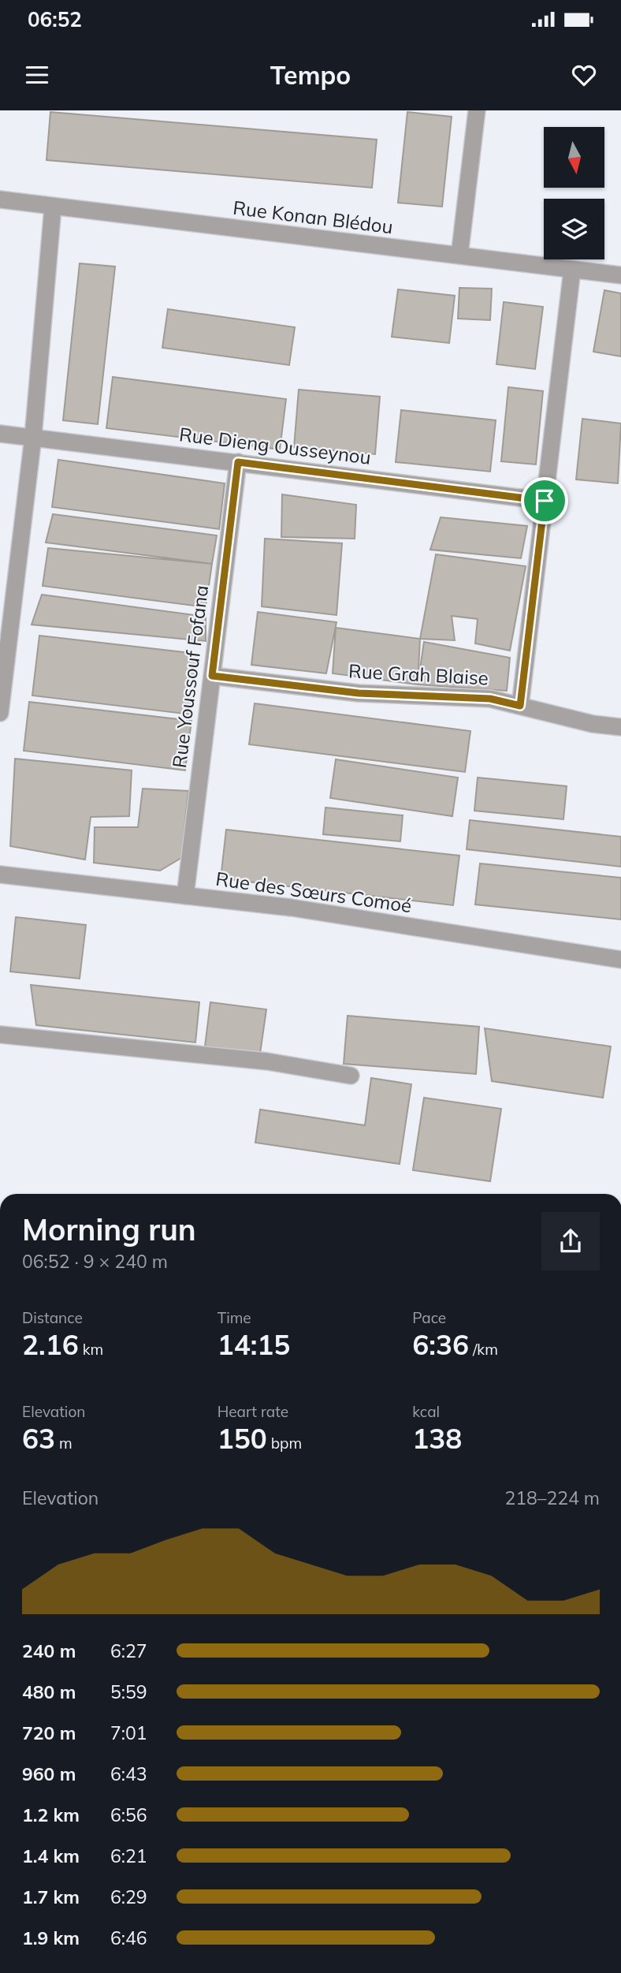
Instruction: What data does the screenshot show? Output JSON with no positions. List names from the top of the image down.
{
  "streets": {
    "street": [
      "Rue Konan Blédou",
      "Rue Dieng Ousseynou",
      "Rue Grah Blaise",
      "Rue Youssouf Fofana",
      "Rue des Sœurs Comoé"
    ]
  },
  "crossings": [
    ["Rue Dieng Ousseynou", "Rue Youssouf Fofana"],
    ["Rue Grah Blaise", "Rue Youssouf Fofana"],
    ["Rue Youssouf Fofana", "Rue des Sœurs Comoé"]
  ],
  "north": "bottom",
  "page": {
    "status": "06:52",
    "header": "Tempo",
    "heading": ["Morning run", "06:52 · 9 × 240 m"],
    "stats": [
      ["Distance", "2.16 km"],
      ["Time", "14:15"],
      ["Pace", "6:36 /km"],
      ["Elevation", "63 m"],
      ["Heart rate", "150 bpm"],
      ["kcal", "138"]
    ],
    "chart": ["Elevation", "218–224 m"],
    "list": [
      {
        "name": "240 m",
        "note": "6:27"
      },
      {
        "name": "480 m",
        "note": "5:59"
      },
      {
        "name": "720 m",
        "note": "7:01"
      },
      {
        "name": "960 m",
        "note": "6:43"
      },
      {
        "name": "1.2 km",
        "note": "6:56"
      },
      {
        "name": "1.4 km",
        "note": "6:21"
      },
      {
        "name": "1.7 km",
        "note": "6:29"
      },
      {
        "name": "1.9 km",
        "note": "6:46"
      }
    ]
  }
}
